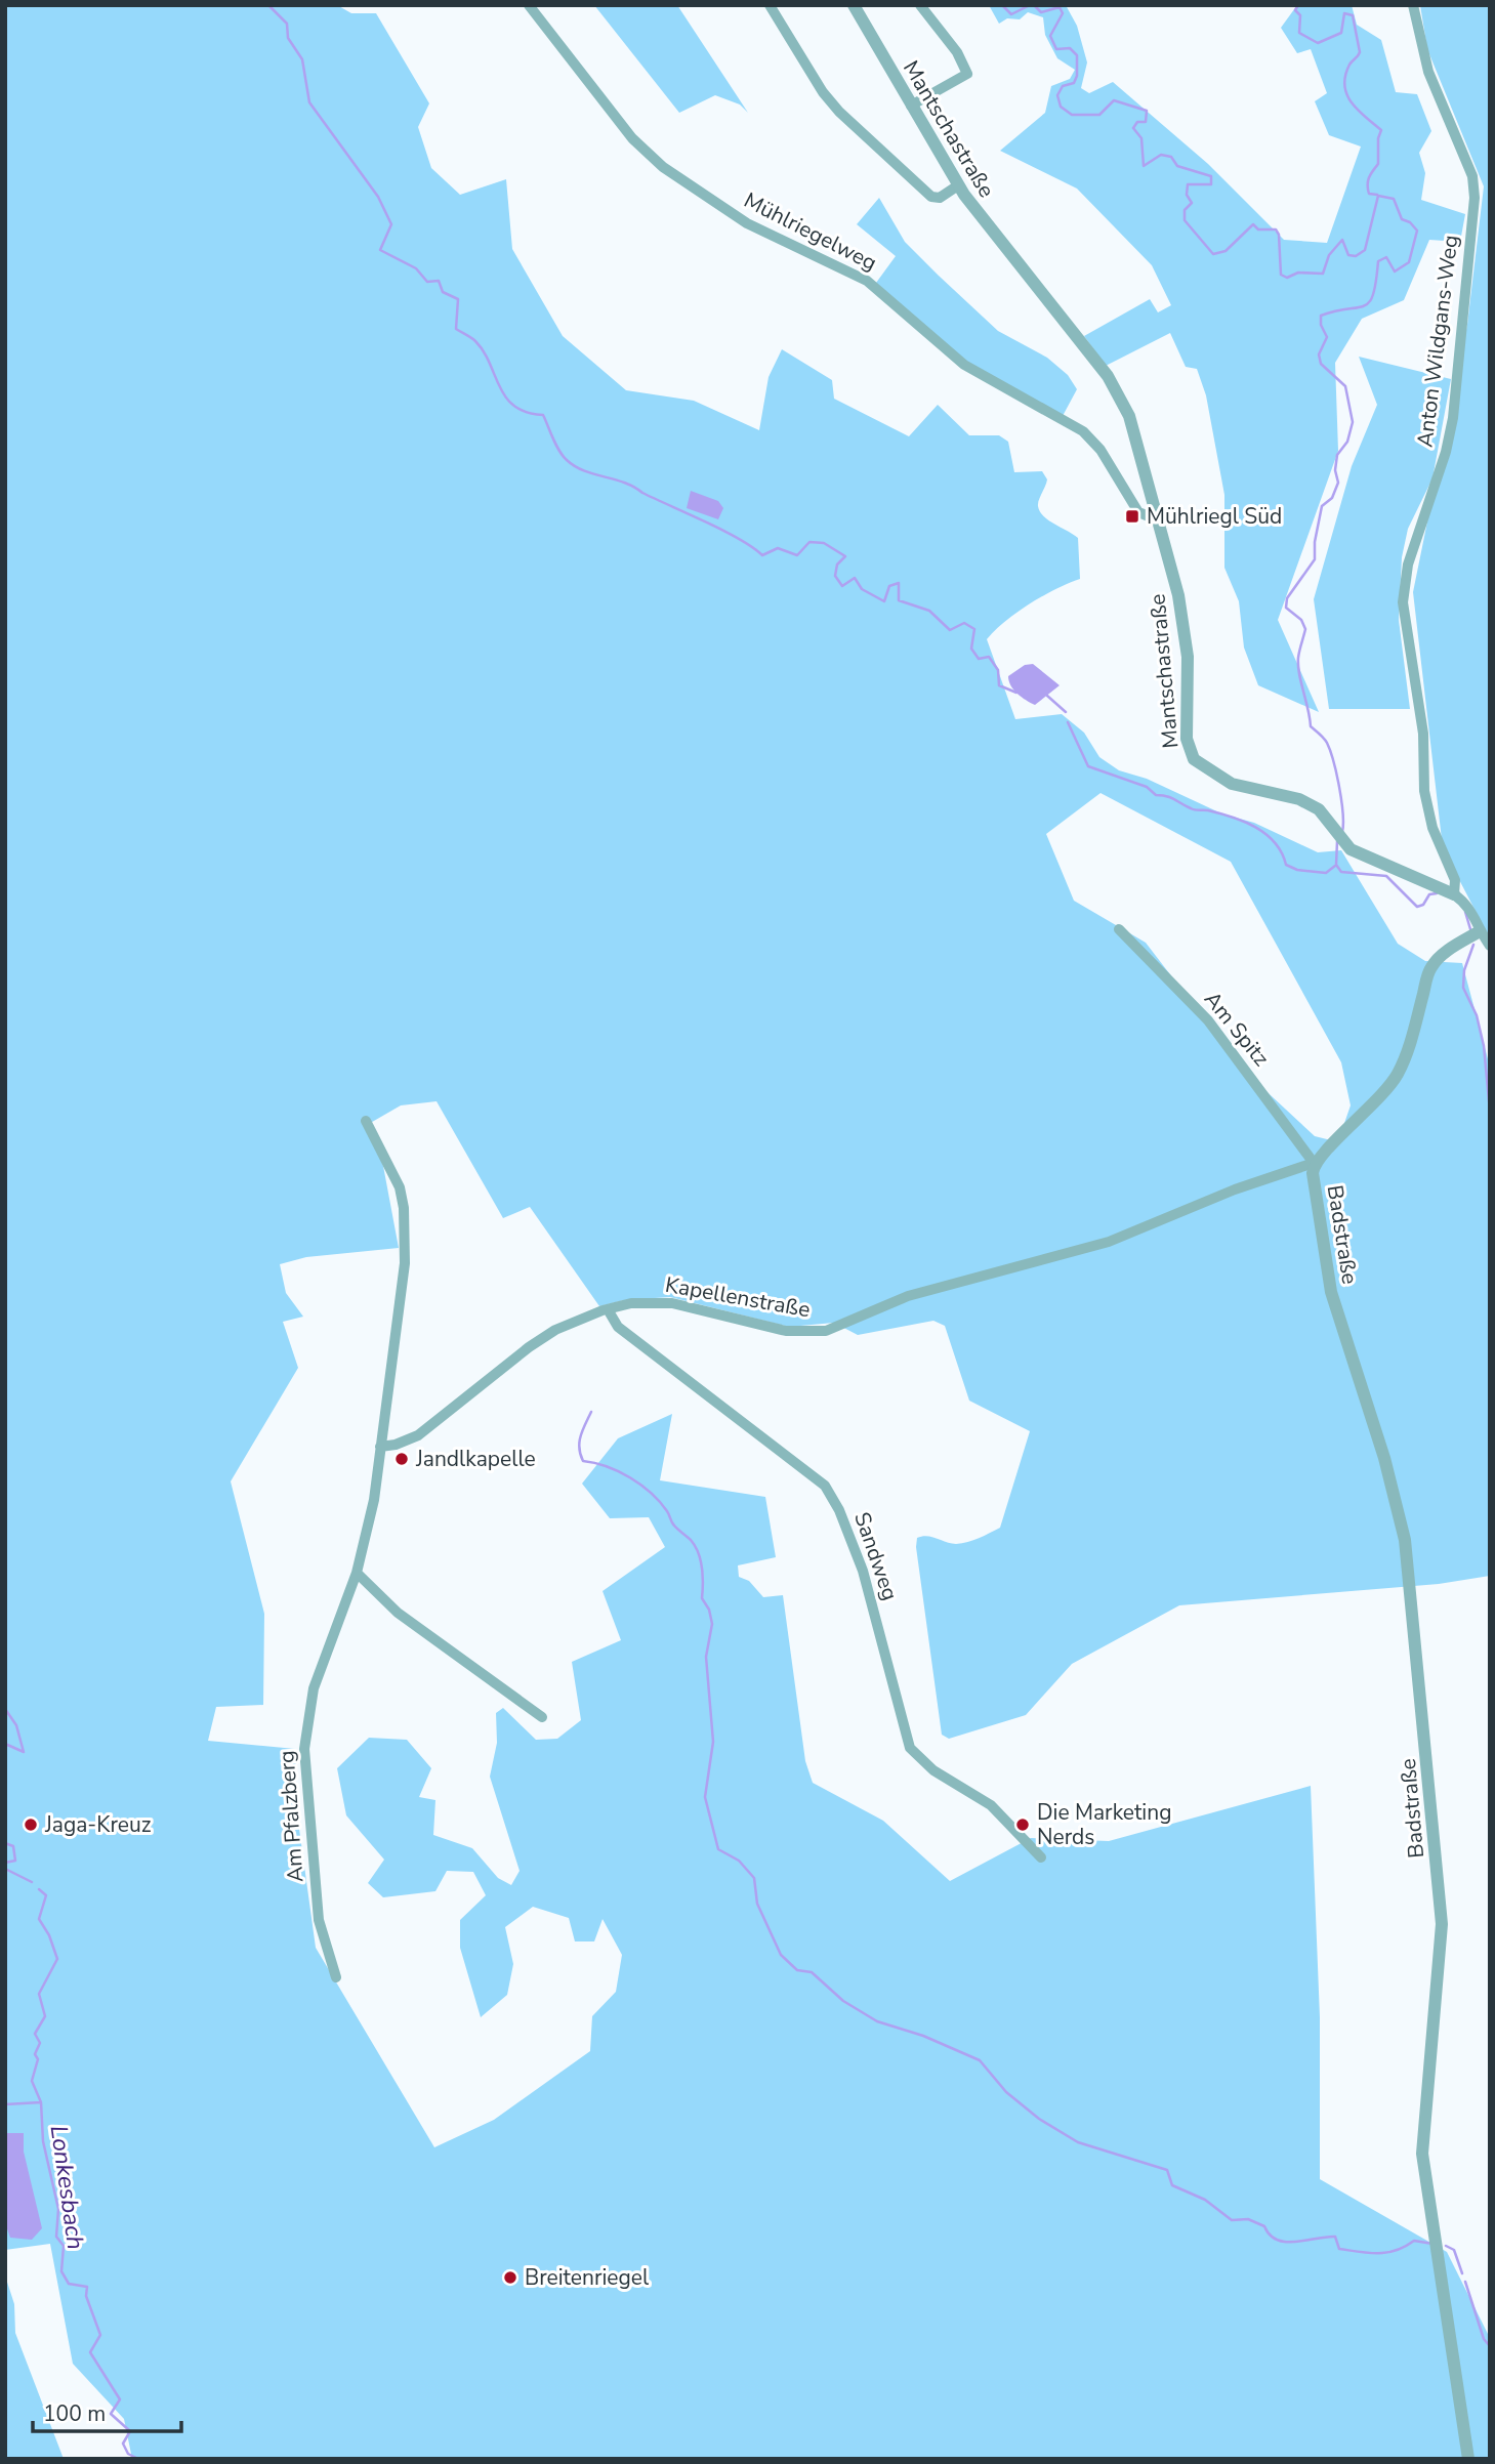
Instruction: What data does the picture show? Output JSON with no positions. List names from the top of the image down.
{
  "streets": {
    "street": [
      "Mantschastraße",
      "Mühlriegelweg",
      "Anton Wildgans-Weg",
      "Am Spitz",
      "Badstraße",
      "Kapellenstraße",
      "Sandweg",
      "Am Pfalzberg"
    ]
  },
  "crossings": [
    ["Mantschastraße", "Mühlriegelweg"],
    ["Mantschastraße", "Anton Wildgans-Weg"],
    ["Am Spitz", "Badstraße"],
    ["Am Spitz", "Kapellenstraße"],
    ["Badstraße", "Kapellenstraße"],
    ["Kapellenstraße", "Sandweg"],
    ["Kapellenstraße", "Am Pfalzberg"]
  ],
  "water": ["Lonkesbach"],
  "places": {
    "transit": ["Mühlriegl Süd"],
    "other": [
      "Jandlkapelle",
      "Jaga-Kreuz",
      "Die Marketing Nerds",
      "Breitenriegel"
    ]
  },
  "scale_bar": "100 m"
}
